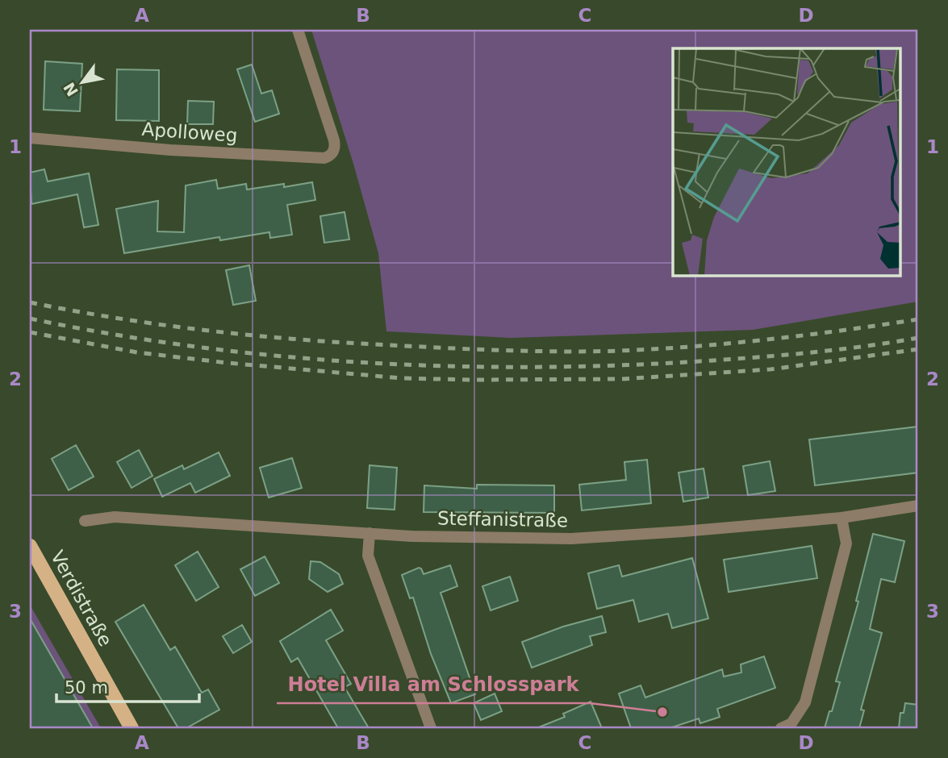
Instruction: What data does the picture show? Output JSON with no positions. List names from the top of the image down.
{
  "streets": {
    "main road": ["Verdistraße"],
    "street": ["Apolloweg", "Steffanistraße"]
  },
  "places": ["Hotel Villa am Schlosspark"],
  "scale_bar": "50 m",
  "north": "bottom left",
  "grid": {
    "columns": [
      "A",
      "B",
      "C",
      "D"
    ],
    "rows": ["1", "2", "3"]
  }
}
